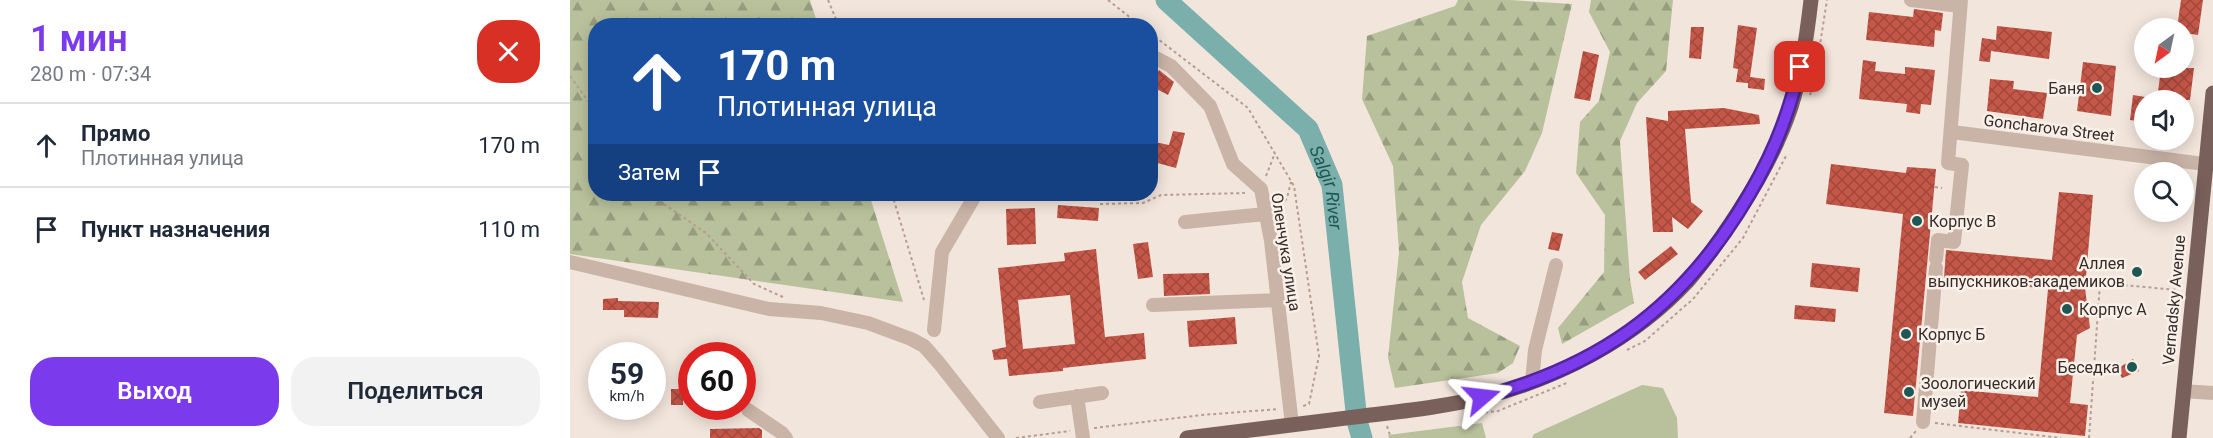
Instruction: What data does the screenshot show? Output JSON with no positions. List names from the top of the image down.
{
  "streets": {
    "main road": ["Vernadsky Avenue"],
    "street": ["Goncharova Street", "Оленчука улица"]
  },
  "crossings": [
    ["Goncharova Street", "Vernadsky Avenue"]
  ],
  "water": ["Salgir River"],
  "places": [
    "Баня",
    "Корпус В",
    "Аллея выпускников-академиков",
    "Корпус А",
    "Корпус Б",
    "Беседка",
    "Зоологический музей"
  ],
  "north": "bottom left",
  "page": {
    "heading": ["1 мин", "280 m · 07:34"],
    "turn": ["170 m", "Плотинная улица"],
    "list": [
      {
        "name": "Прямо",
        "note": "Плотинная улица",
        "value": "170 m"
      },
      {
        "name": "Пункт назначения",
        "value": "110 m"
      }
    ],
    "then": "Затем",
    "speed": "59 km/h",
    "limit": "60",
    "buttons": ["Выход", "Поделиться"]
  }
}
